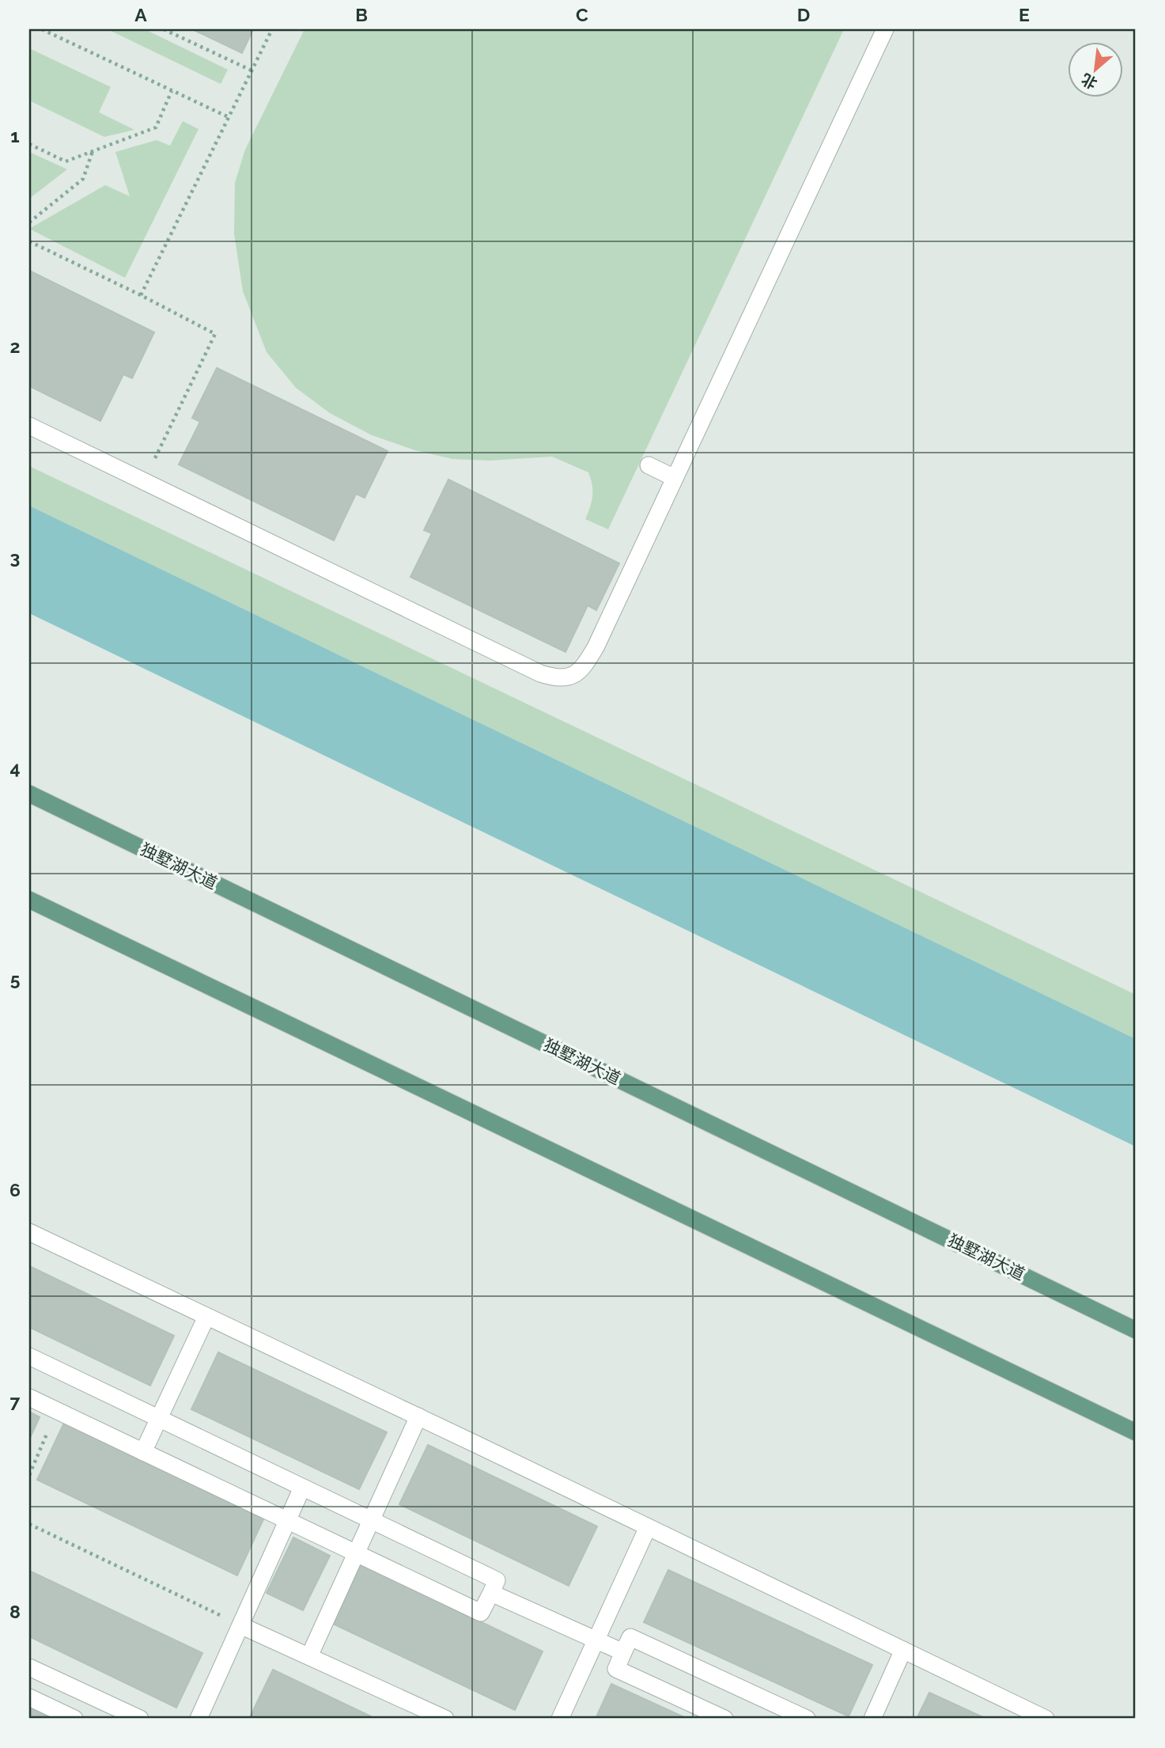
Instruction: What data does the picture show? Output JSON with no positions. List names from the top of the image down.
{
  "streets": {
    "main road": ["独墅湖大道"]
  },
  "north": "bottom left",
  "grid": {
    "columns": [
      "A",
      "B",
      "C",
      "D",
      "E"
    ],
    "rows": [
      "1",
      "2",
      "3",
      "4",
      "5",
      "6",
      "7",
      "8"
    ]
  }
}
